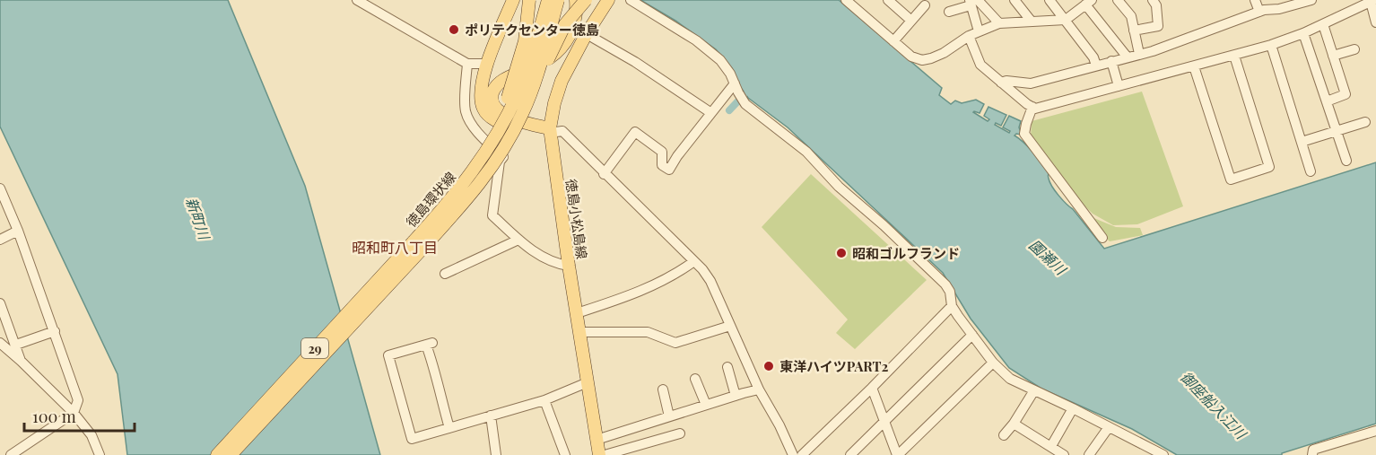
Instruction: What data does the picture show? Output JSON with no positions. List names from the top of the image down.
{
  "streets": {
    "main road": ["徳島環状線", "徳島小松島線", "29"]
  },
  "districts": ["昭和町八丁目"],
  "water": ["新町川", "園瀬川", "御座船入江川"],
  "places": ["ポリテクセンター徳島", "昭和ゴルフランド", "東洋ハイツPART2"],
  "scale_bar": "100 m"
}
